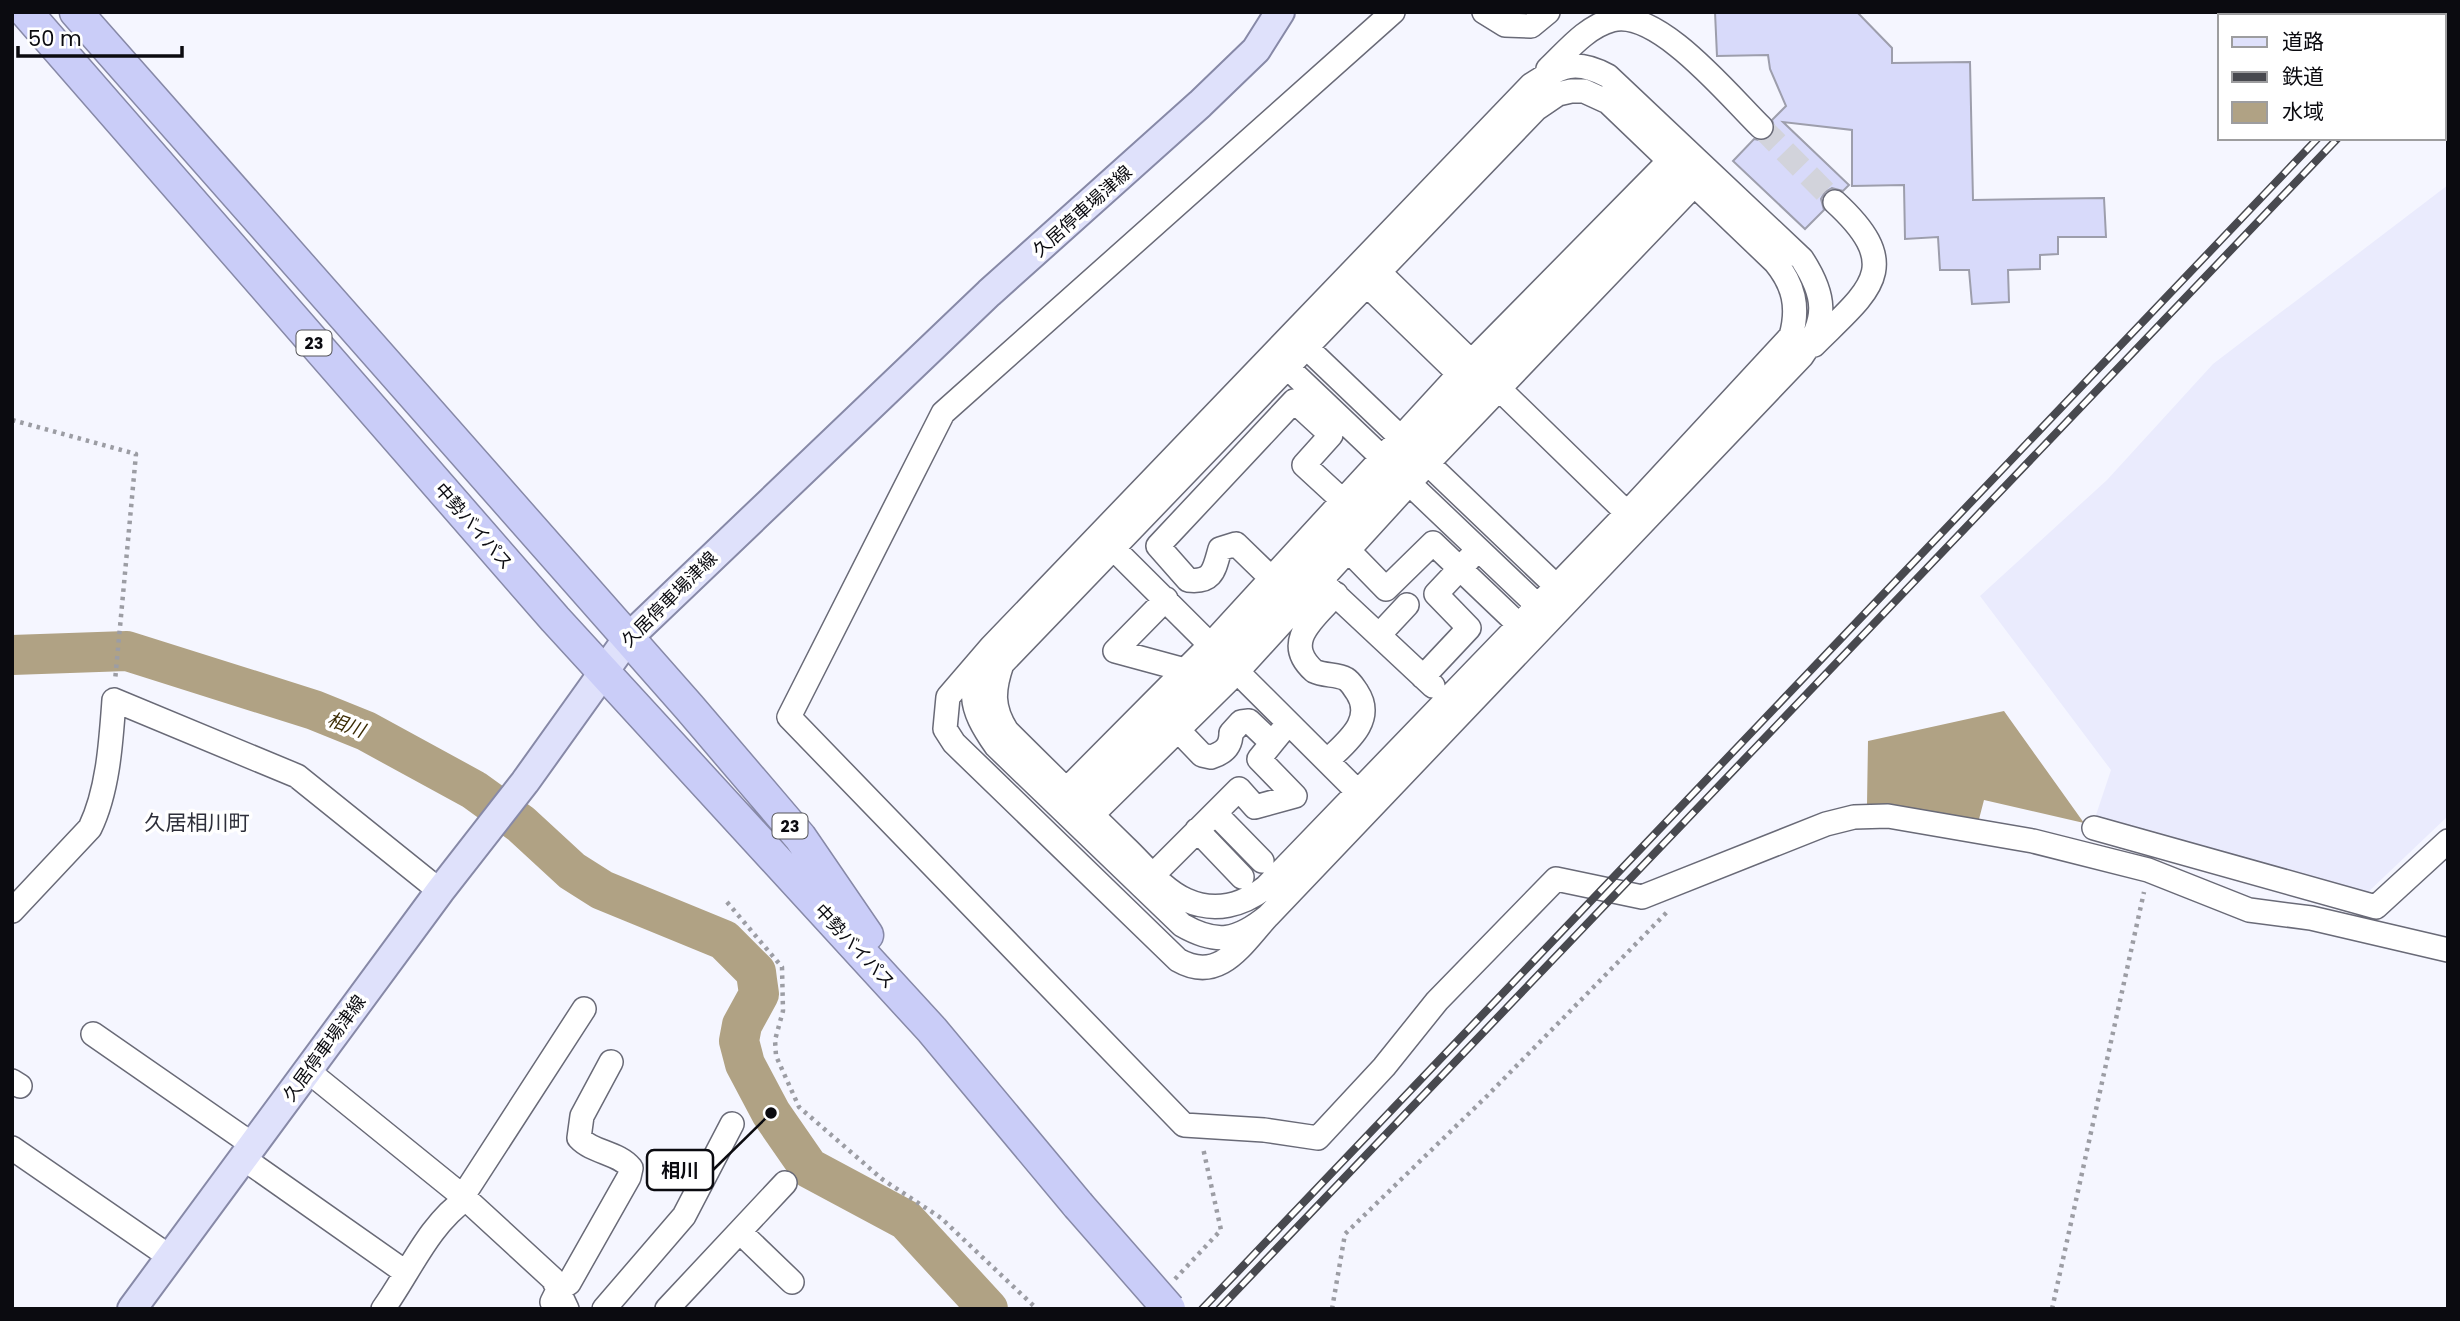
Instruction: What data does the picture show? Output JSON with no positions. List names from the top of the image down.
{
  "streets": {
    "highway": ["23", "中勢バイパス"],
    "main road": ["久居停車場津線"]
  },
  "crossings": [
    ["久居停車場津線", "中勢バイパス"]
  ],
  "districts": ["久居相川町"],
  "water": ["相川"],
  "places": ["相川"],
  "legend": ["道路", "鉄道", "水域"],
  "scale_bar": "50 m"
}
